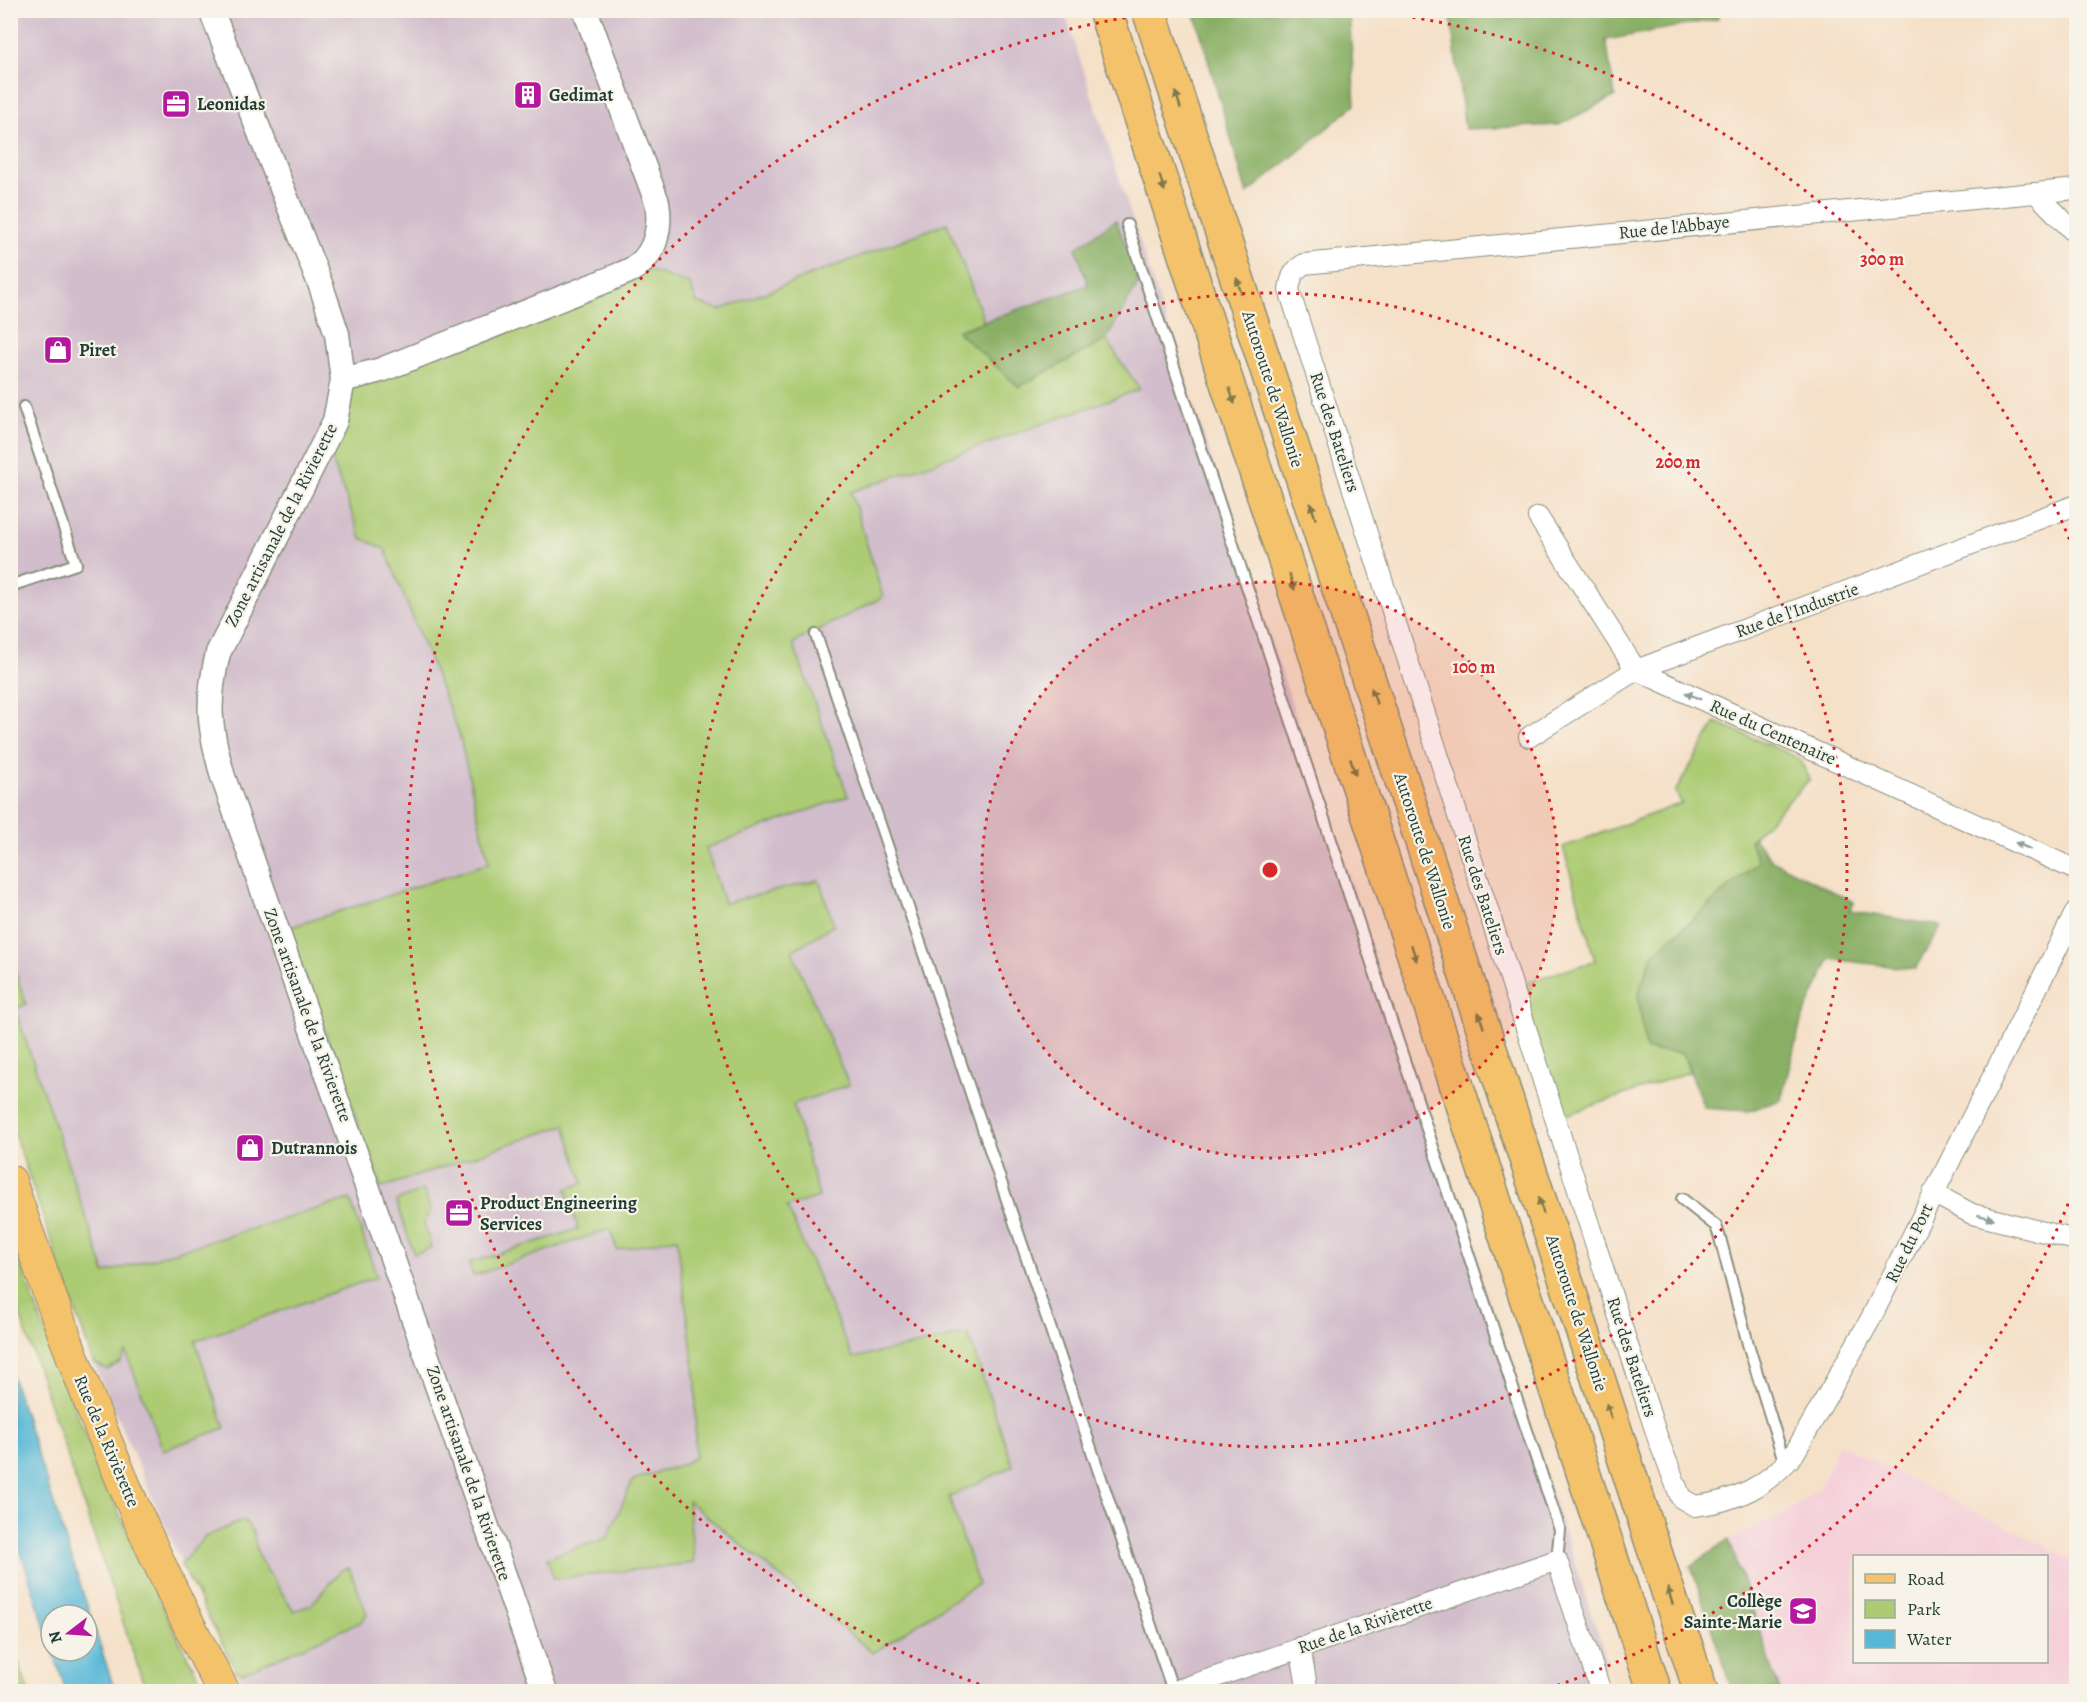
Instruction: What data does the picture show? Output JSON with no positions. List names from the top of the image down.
{
  "streets": {
    "highway": ["Autoroute de Wallonie"],
    "main road": ["Rue de la Rivièrette"],
    "street": [
      "Rue de l'Abbaye",
      "Rue des Bateliers",
      "Zone artisanale de la Rivierette",
      "Rue de l'Industrie",
      "Rue du Centenaire",
      "Rue du Port"
    ]
  },
  "crossings": [
    ["Rue de l'Abbaye", "Rue des Bateliers"],
    ["Rue des Bateliers", "Rue du Port"],
    ["Rue de l'Industrie", "Rue du Centenaire"]
  ],
  "one_way": ["Rue du Centenaire"],
  "places": {
    "building": ["Gedimat"],
    "office": ["Leonidas", "Product Engineering Services"],
    "shop": ["Piret", "Dutrannois"],
    "school or university": ["Collège Sainte-Marie"]
  },
  "legend": ["Road", "Park", "Water"],
  "north": "left",
  "rings": ["300 m", "200 m", "100 m"]
}
